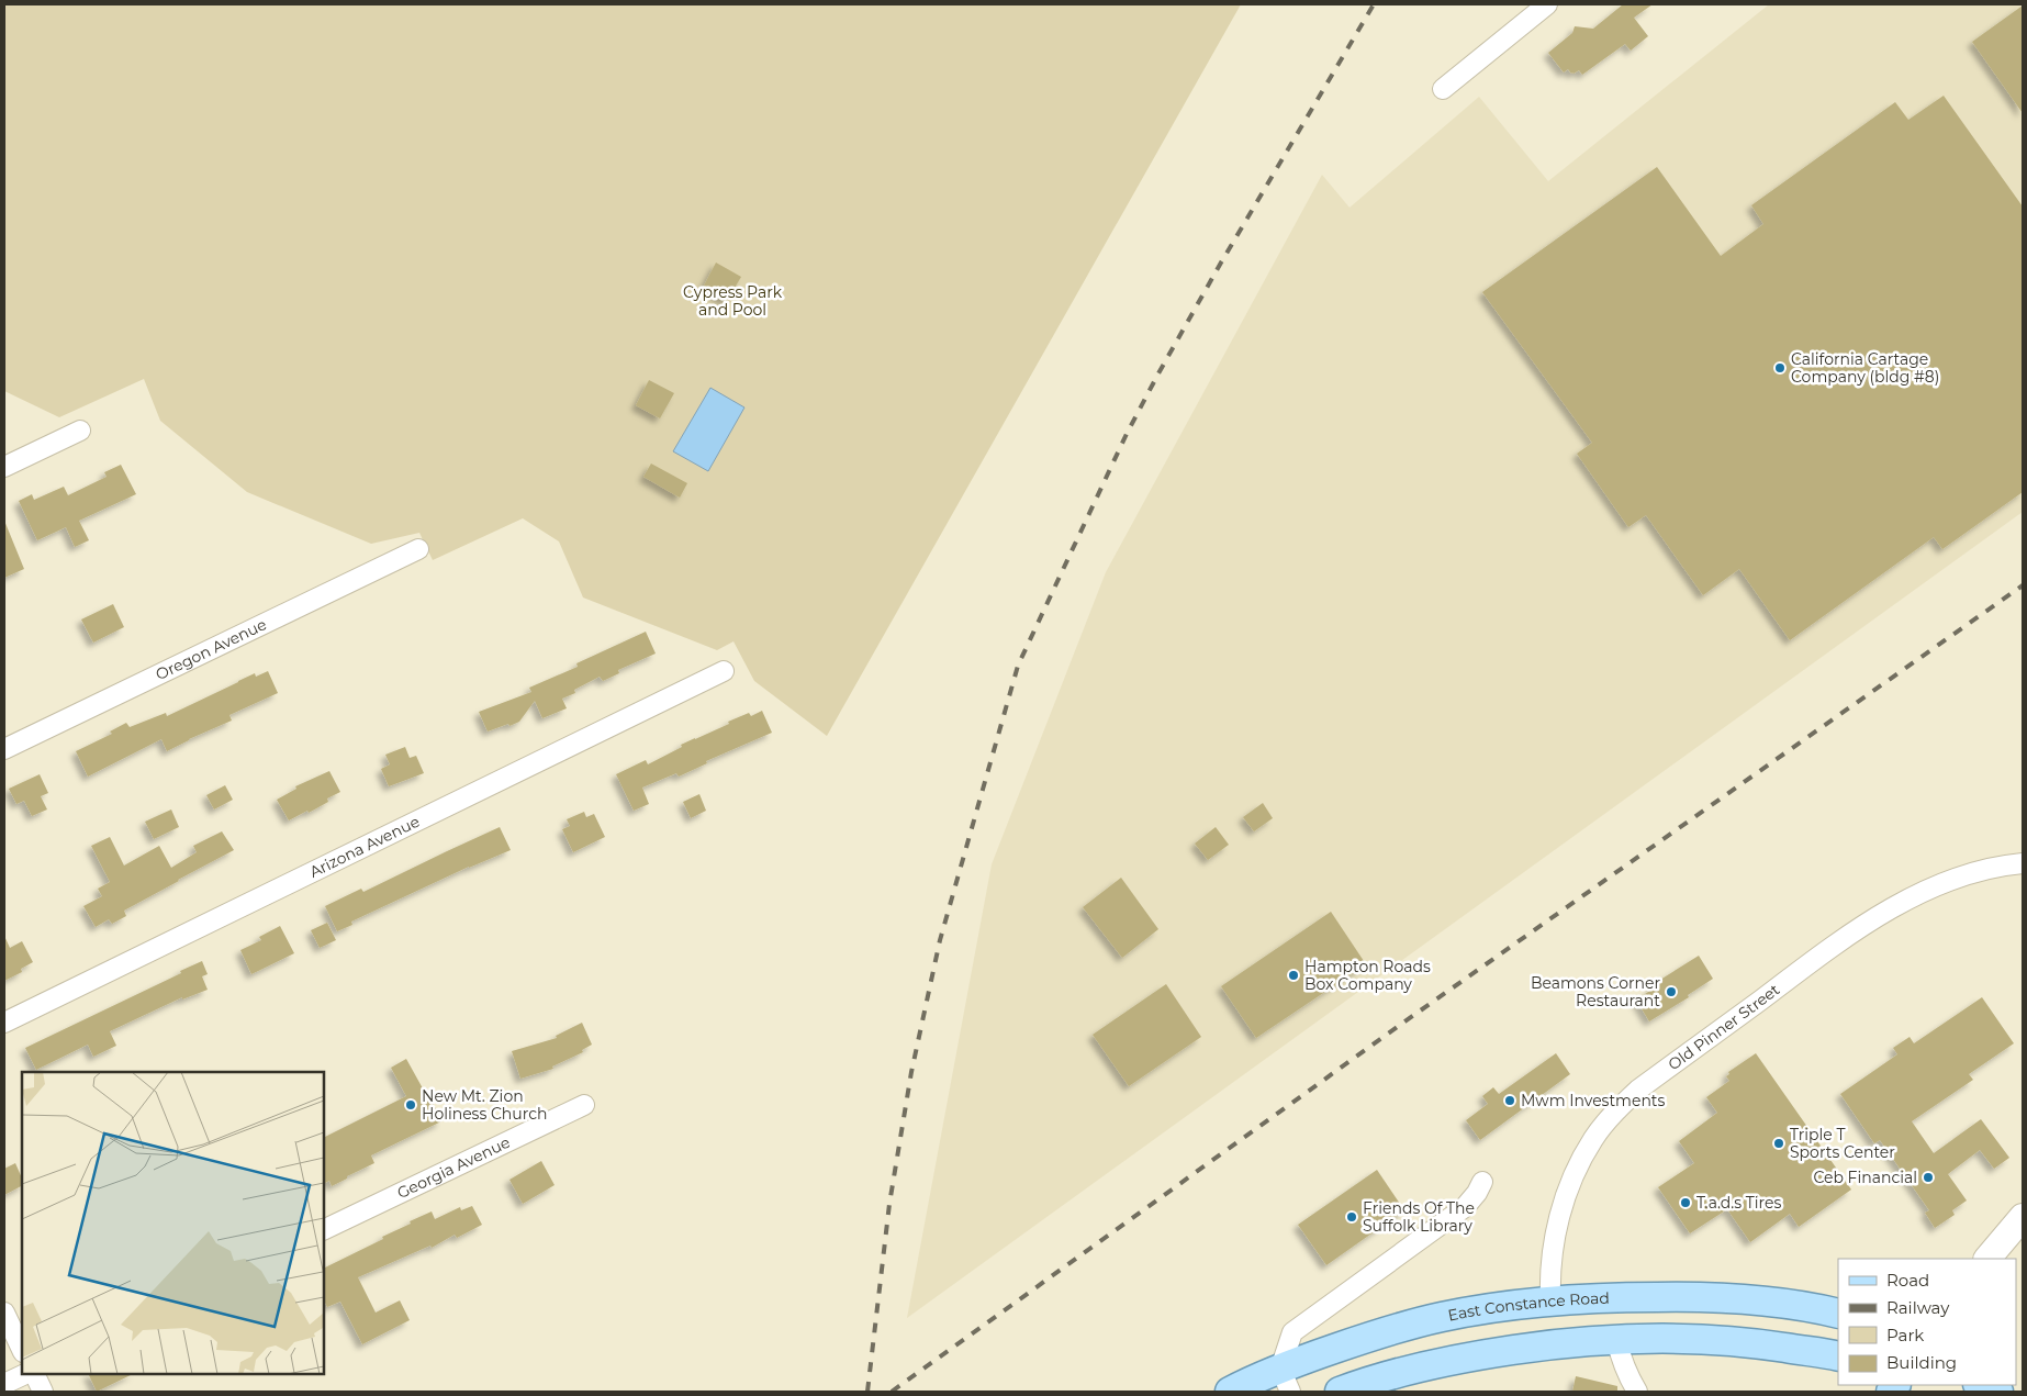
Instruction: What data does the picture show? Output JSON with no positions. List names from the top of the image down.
{
  "streets": {
    "main road": ["East Constance Road"],
    "street": [
      "Oregon Avenue",
      "Arizona Avenue",
      "Old Pinner Street",
      "Georgia Avenue"
    ]
  },
  "crossings": [
    ["Old Pinner Street", "East Constance Road"]
  ],
  "parks": ["Cypress Park and Pool"],
  "places": [
    "California Cartage Company (bldg #8)",
    "Hampton Roads Box Company",
    "Beamons Corner Restaurant",
    "Mwm Investments",
    "New Mt. Zion Holiness Church",
    "Triple T Sports Center",
    "Ceb Financial",
    "T.a.d.s Tires",
    "Friends Of The Suffolk Library"
  ],
  "legend": [
    "Road",
    "Railway",
    "Park",
    "Building"
  ]
}
